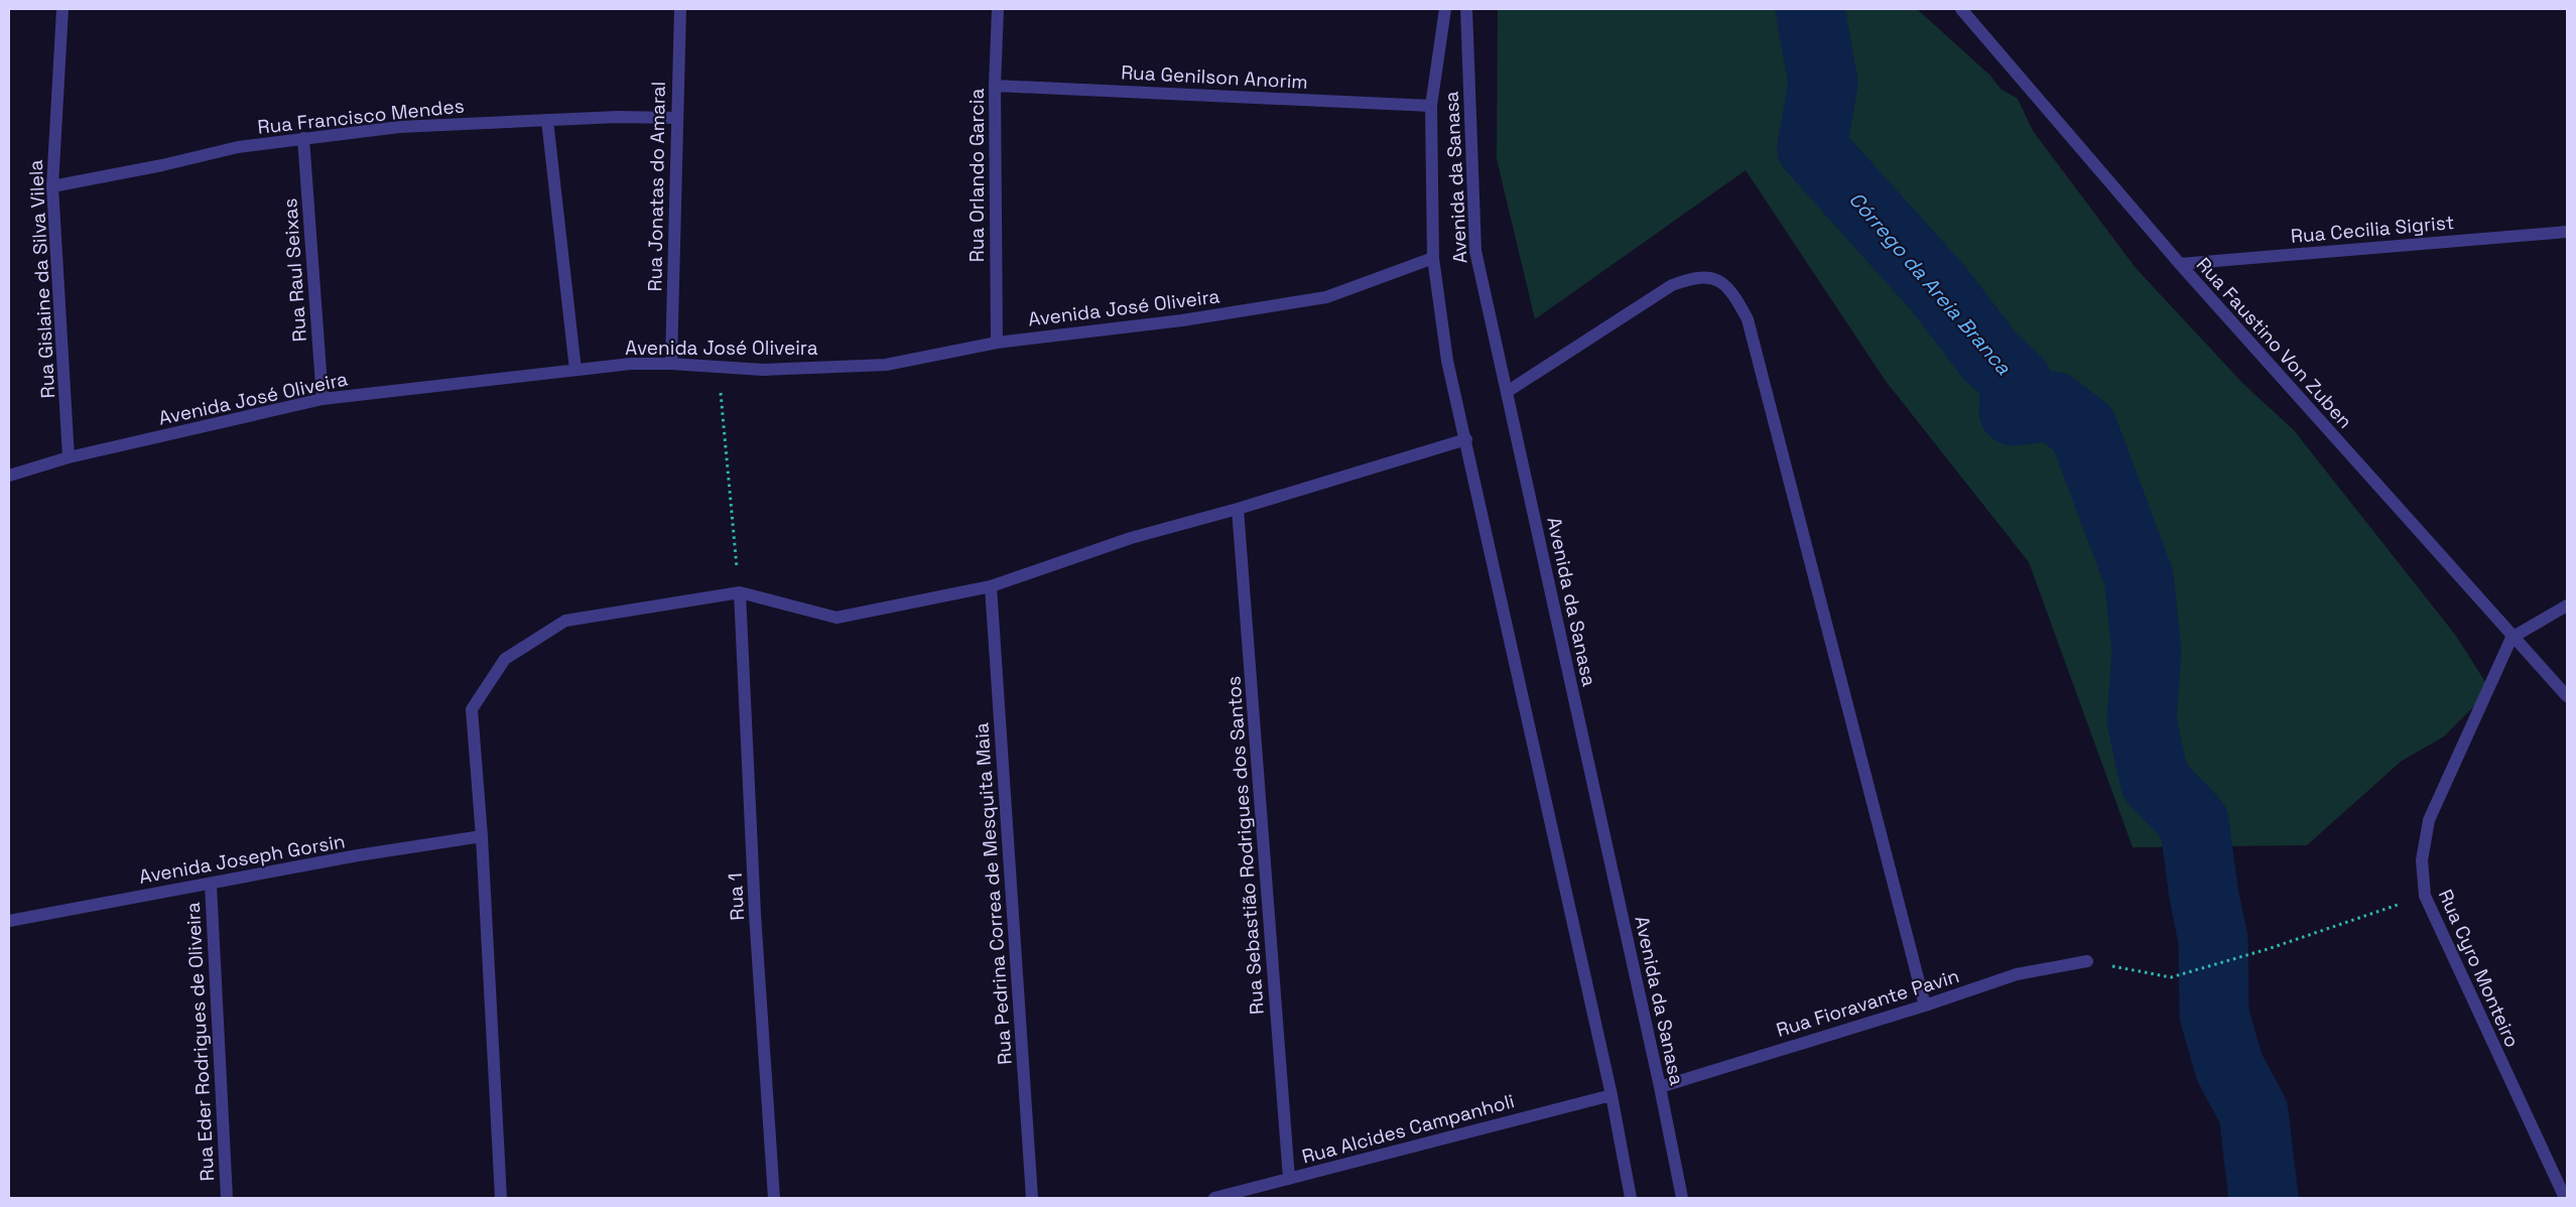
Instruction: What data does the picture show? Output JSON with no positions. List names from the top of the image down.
{
  "streets": {
    "street": [
      "Rua Genilson Anorim",
      "Rua Francisco Mendes",
      "Rua Orlando Garcia",
      "Avenida da Sanasa",
      "Rua Jonatas do Amaral",
      "Rua Cecilia Sigrist",
      "Rua Raul Seixas",
      "Rua Gislaine da Silva Vilela",
      "Avenida José Oliveira",
      "Rua Faustino Von Zuben",
      "Rua Sebastião Rodrigues dos Santos",
      "Avenida Joseph Gorsin",
      "Rua Pedrina Correa de Mesquita Maia",
      "Rua 1",
      "Rua Cyro Monteiro",
      "Rua Fioravante Pavin",
      "Rua Eder Rodrigues de Oliveira",
      "Rua Alcides Campanholi"
    ]
  },
  "crossings": [
    ["Rua Genilson Anorim", "Rua Orlando Garcia"],
    ["Rua Genilson Anorim", "Avenida da Sanasa"],
    ["Rua Francisco Mendes", "Rua Jonatas do Amaral"],
    ["Rua Francisco Mendes", "Rua Raul Seixas"],
    ["Rua Francisco Mendes", "Rua Gislaine da Silva Vilela"],
    ["Rua Orlando Garcia", "Avenida José Oliveira"],
    ["Avenida da Sanasa", "Avenida José Oliveira"],
    ["Avenida da Sanasa", "Rua Fioravante Pavin"],
    ["Avenida da Sanasa", "Rua Alcides Campanholi"],
    ["Rua Jonatas do Amaral", "Avenida José Oliveira"],
    ["Rua Cecilia Sigrist", "Rua Faustino Von Zuben"],
    ["Rua Raul Seixas", "Avenida José Oliveira"],
    ["Rua Gislaine da Silva Vilela", "Avenida José Oliveira"],
    ["Rua Faustino Von Zuben", "Rua Cyro Monteiro"],
    ["Rua Sebastião Rodrigues dos Santos", "Rua Alcides Campanholi"],
    ["Avenida Joseph Gorsin", "Rua Eder Rodrigues de Oliveira"]
  ],
  "water": ["Córrego da Areia Branca"]
}
